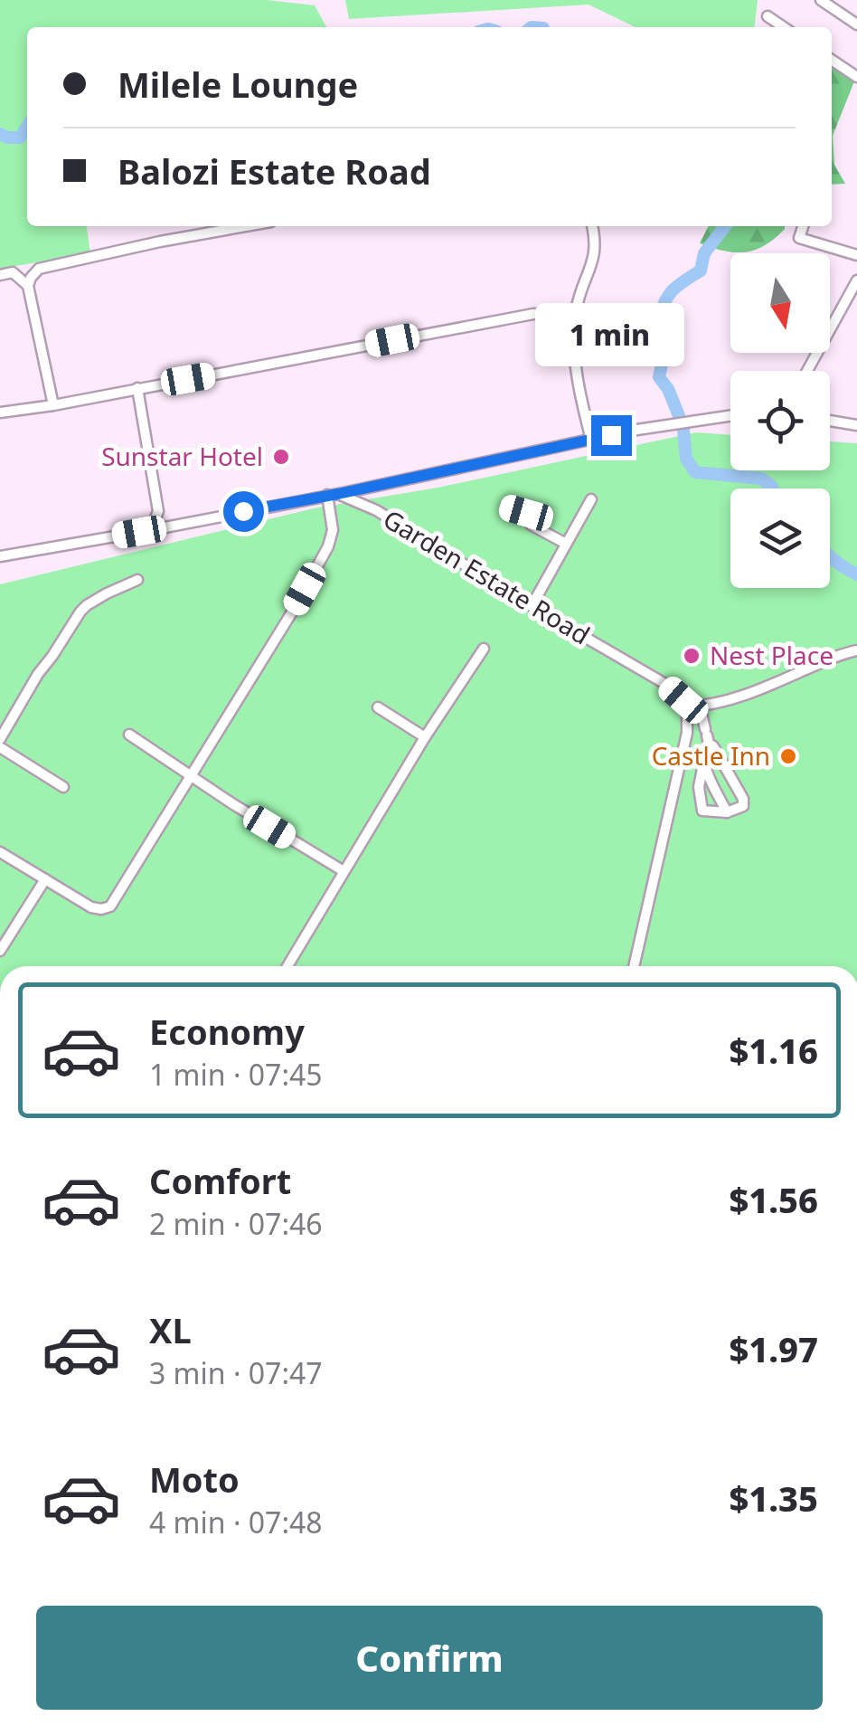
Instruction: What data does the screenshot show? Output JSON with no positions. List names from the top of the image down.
{
  "streets": {
    "street": ["Garden Estate Road"]
  },
  "places": ["Sunstar Hotel", "Nest Place", "Castle Inn"],
  "north": "bottom",
  "page": {
    "banner": ["Milele Lounge", "Balozi Estate Road"],
    "bubble": "1 min",
    "list": [
      {
        "name": "Economy",
        "note": "1 min · 07:45",
        "value": "$1.16"
      },
      {
        "name": "Comfort",
        "note": "2 min · 07:46",
        "value": "$1.56"
      },
      {
        "name": "XL",
        "note": "3 min · 07:47",
        "value": "$1.97"
      },
      {
        "name": "Moto",
        "note": "4 min · 07:48",
        "value": "$1.35"
      }
    ],
    "buttons": "Confirm"
  }
}
